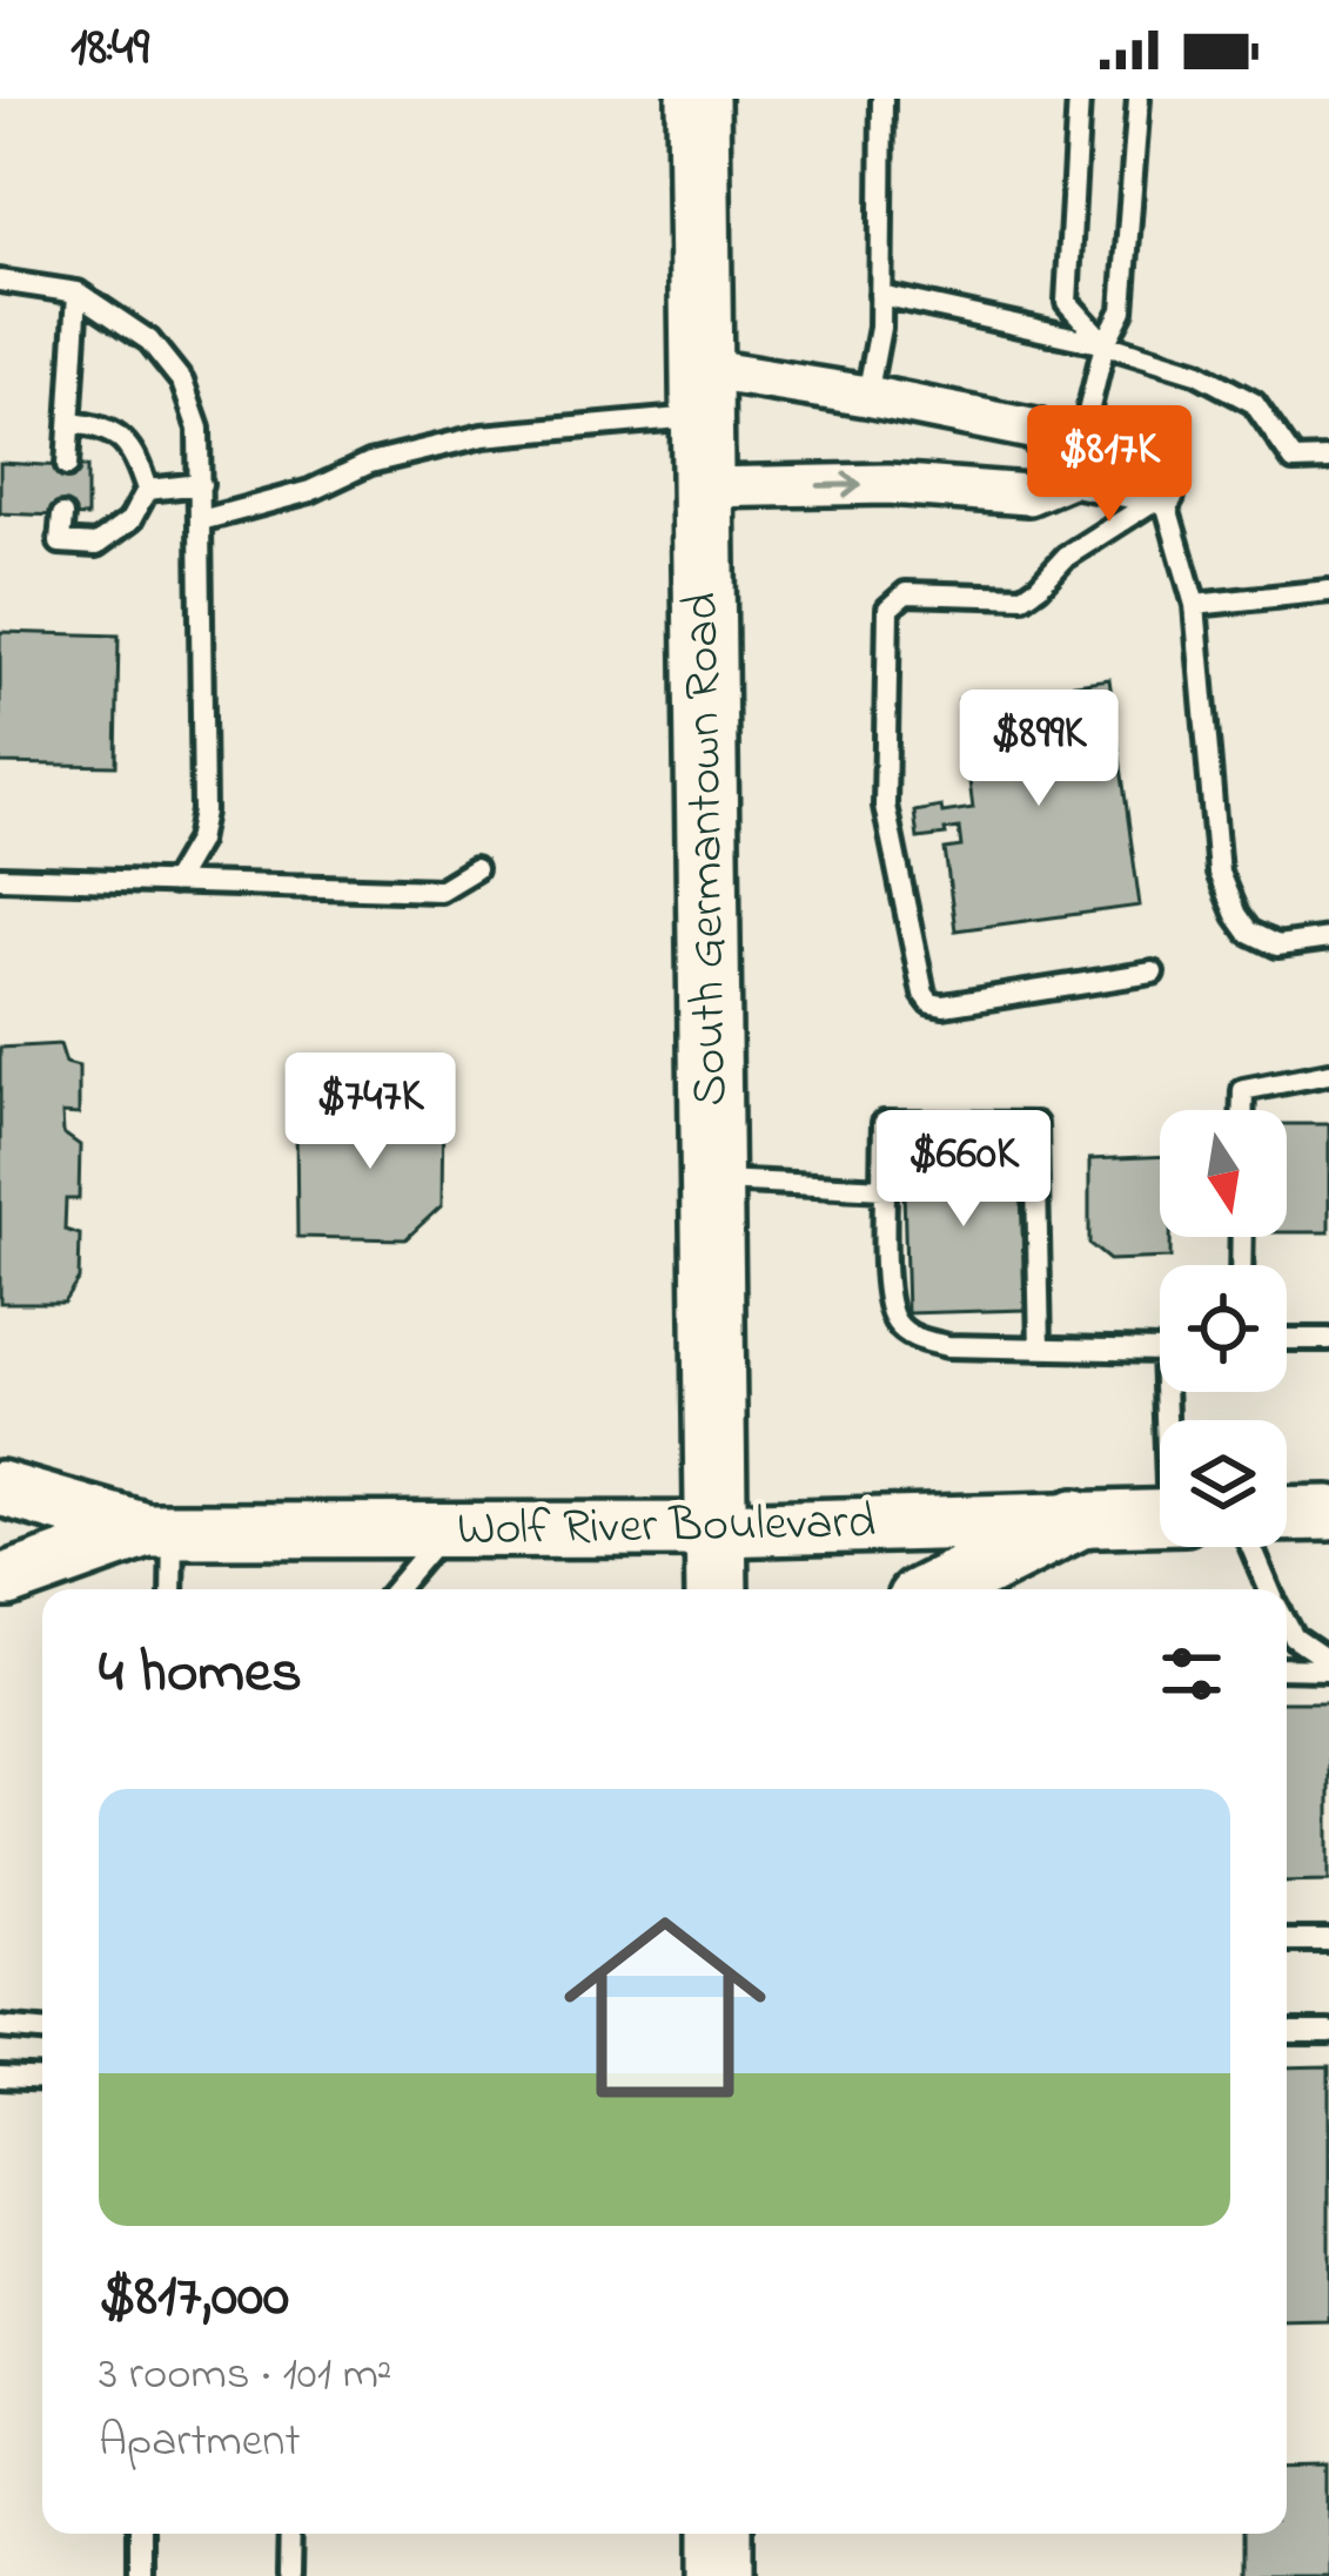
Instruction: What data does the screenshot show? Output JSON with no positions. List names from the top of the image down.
{
  "streets": {
    "main road": ["South Germantown Road", "Wolf River Boulevard"]
  },
  "crossings": [
    ["South Germantown Road", "Wolf River Boulevard"]
  ],
  "north": "bottom",
  "page": {
    "status": "18:49",
    "price": [
      "$817K",
      "$899K",
      "$747K",
      "$660K"
    ],
    "heading": "4 homes",
    "list": [
      {
        "name": "$817,000",
        "note": "3 rooms · 101 m² · Apartment"
      }
    ]
  }
}
